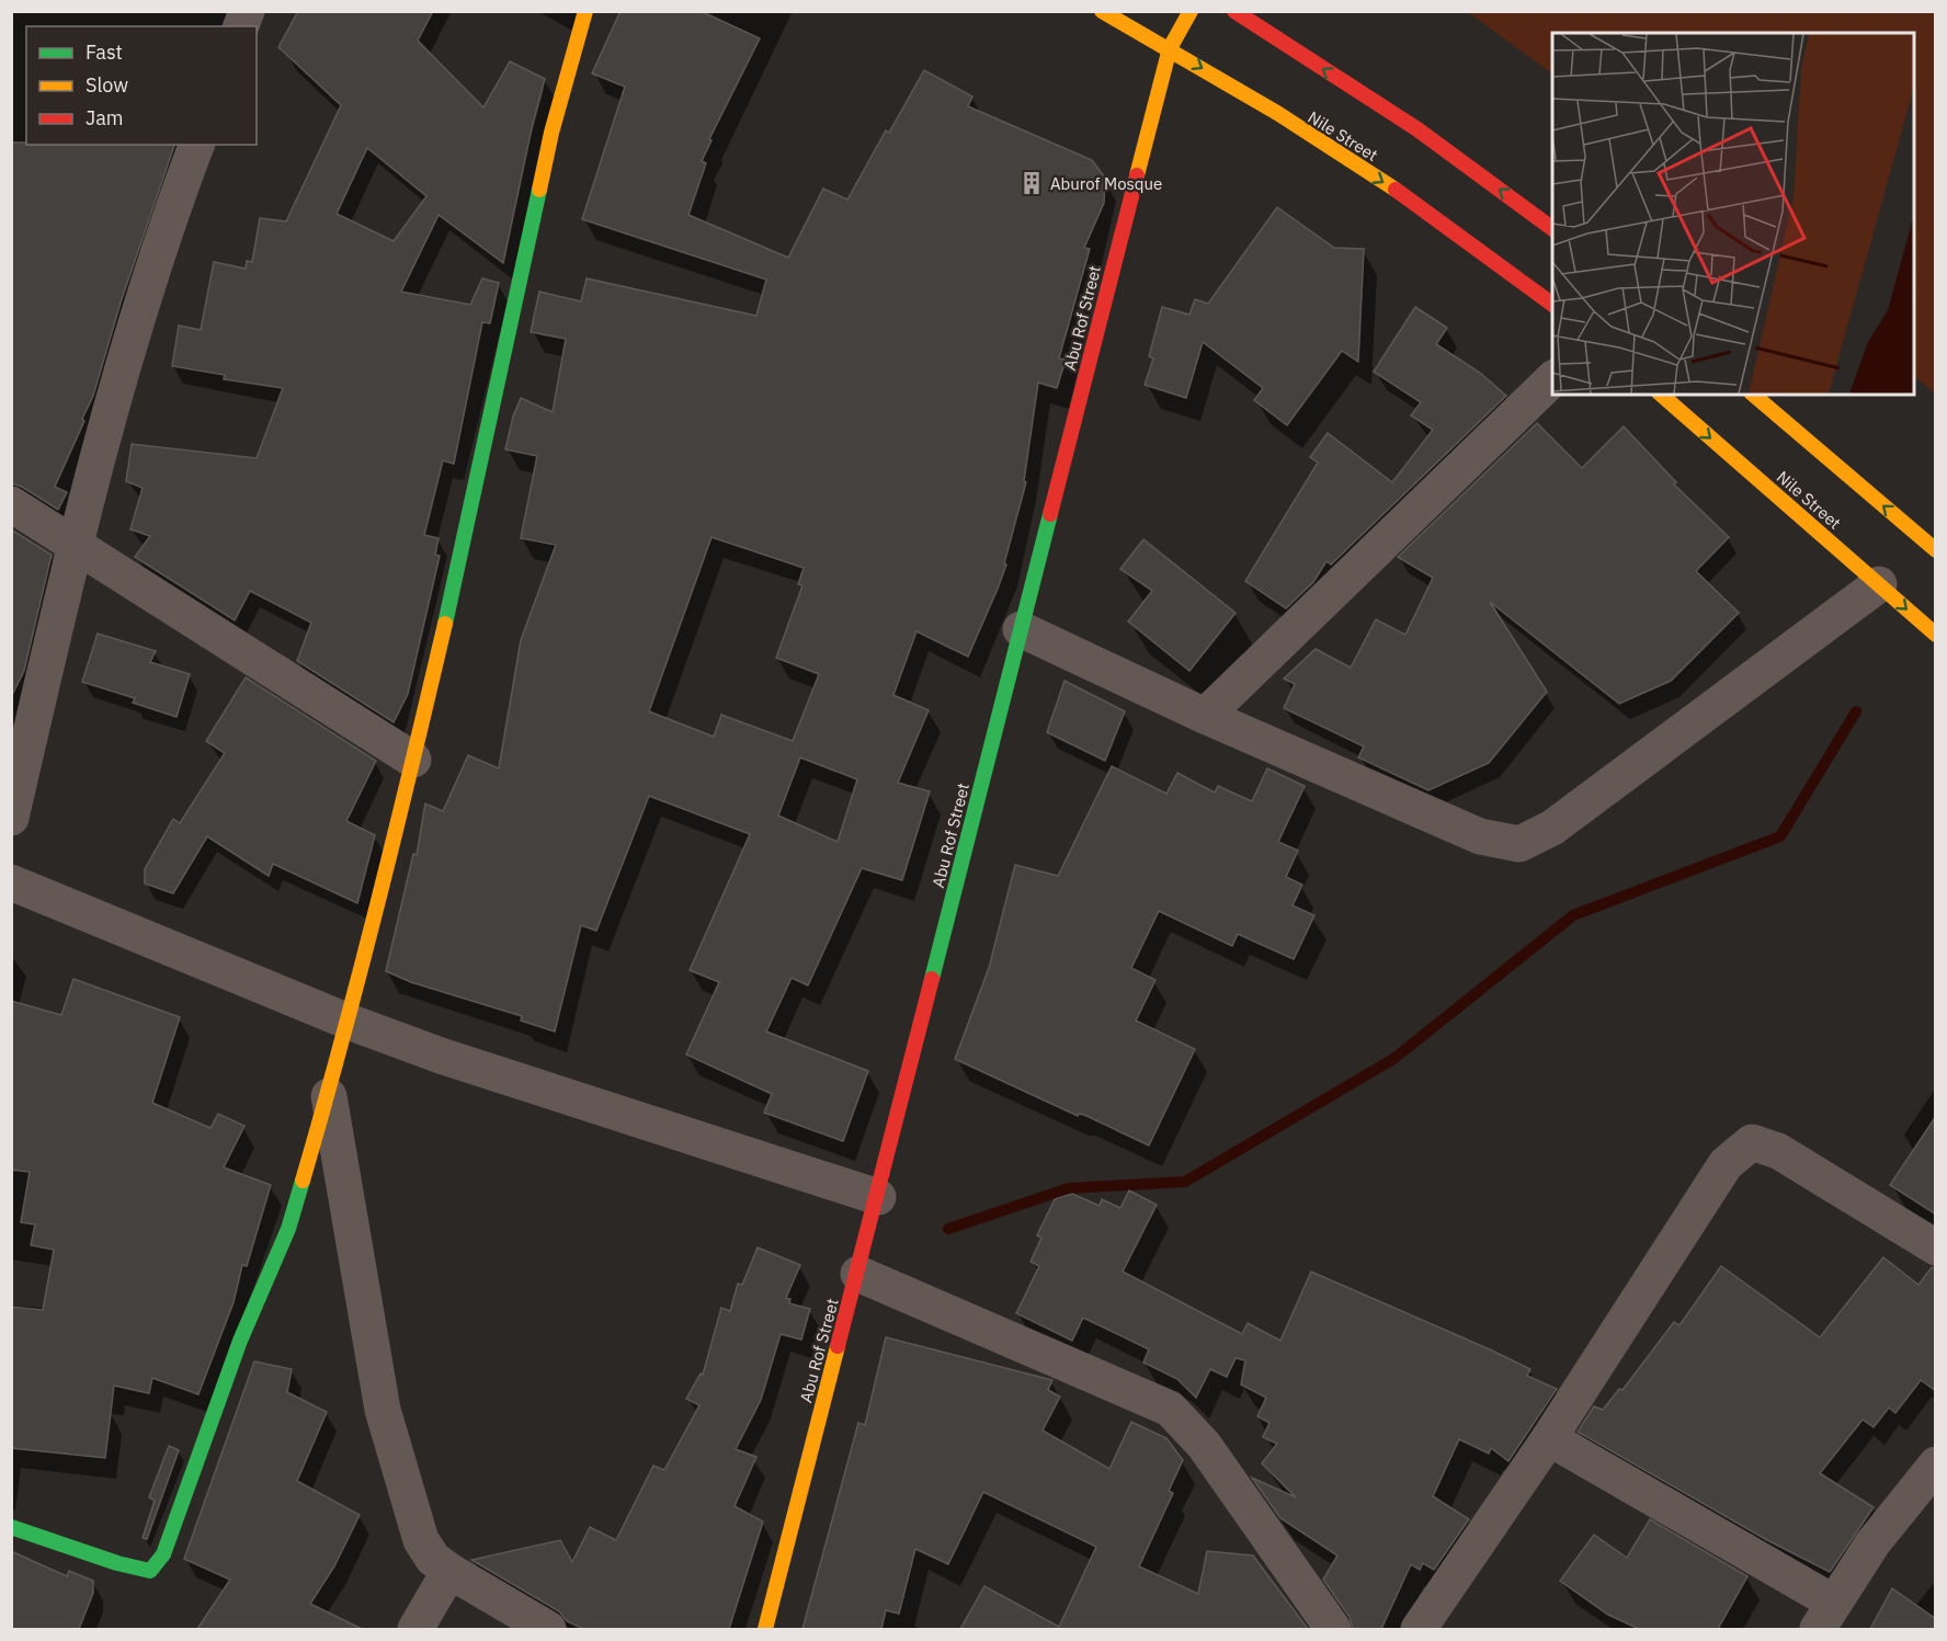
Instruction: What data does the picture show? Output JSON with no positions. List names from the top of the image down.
{
  "streets": {
    "street": ["Nile Street", "Abu Rof Street"]
  },
  "crossings": [
    ["Nile Street", "Abu Rof Street"]
  ],
  "places": {
    "building": ["Aburof Mosque"]
  },
  "legend": ["Fast", "Slow", "Jam"]
}
